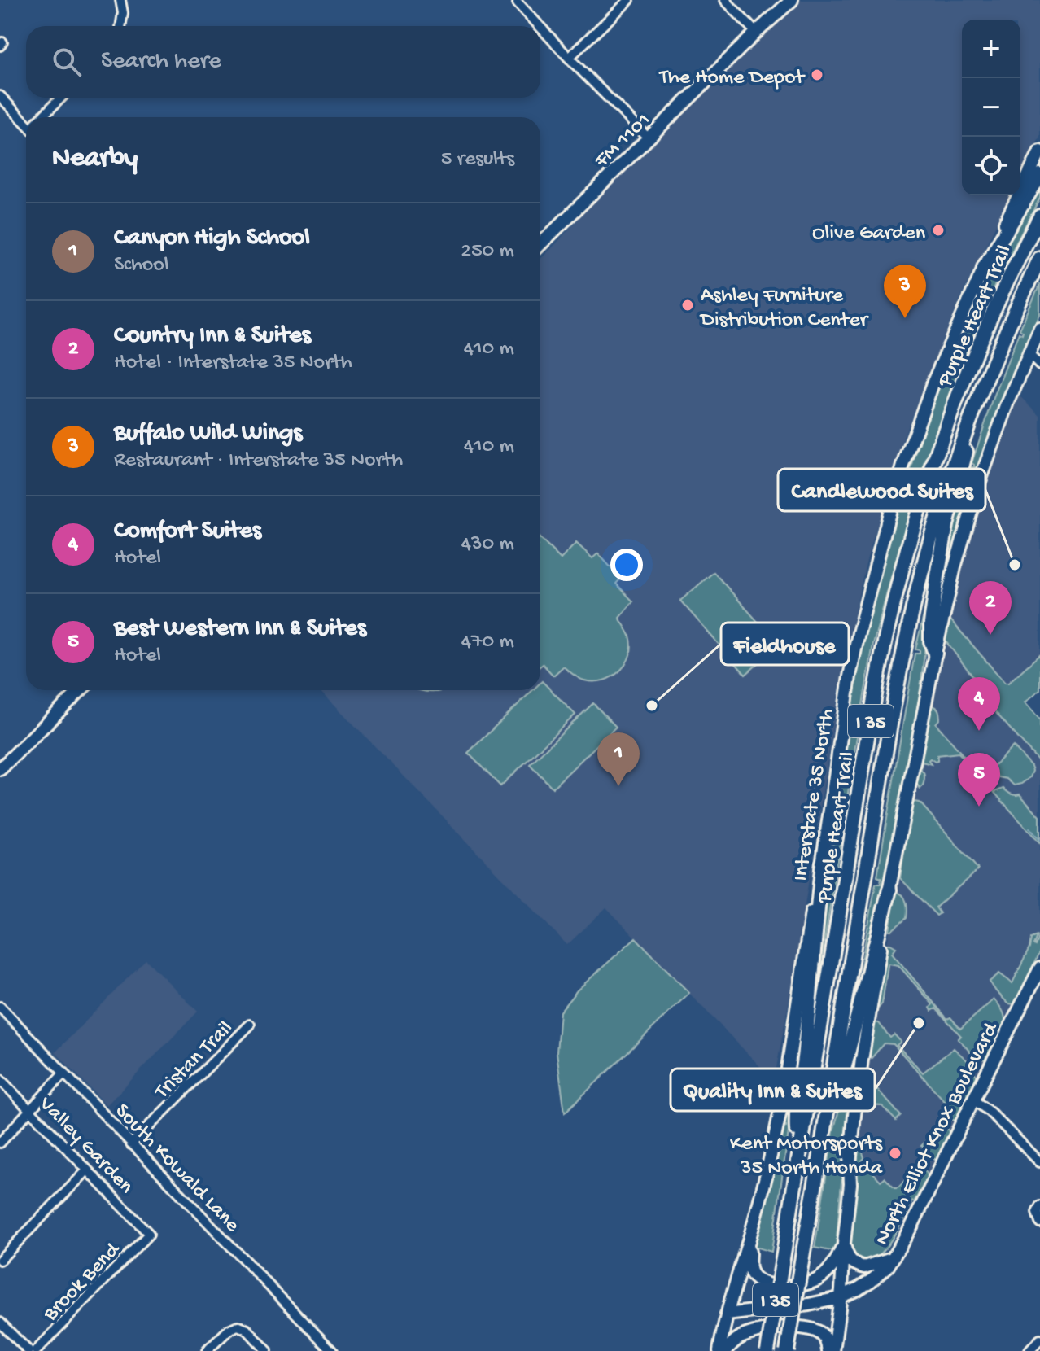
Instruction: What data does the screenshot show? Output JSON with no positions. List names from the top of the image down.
{
  "streets": {
    "highway": ["Purple Heart Trail", "I 35"],
    "main road": ["FM 1101", "Interstate 35 North", "North Elliot Knox Boulevard"],
    "street": [
      "Tristan Trail",
      "Valley Garden",
      "South Kowald Lane",
      "Brook Bend"
    ]
  },
  "crossings": [
    ["Interstate 35 North", "North Elliot Knox Boulevard"],
    ["Tristan Trail", "South Kowald Lane"],
    ["Valley Garden", "Brook Bend"]
  ],
  "places": [
    "The Home Depot",
    "Olive Garden",
    "Ashley Furniture Distribution Center",
    "Candlewood Suites",
    "Fieldhouse",
    "Quality Inn & Suites",
    "Kent Motorsports 35 North Honda"
  ],
  "page": {
    "map_buttons": ["+", "−"],
    "search": "Search here",
    "heading": ["Nearby", "5 results"],
    "list": [
      {
        "mark": "1",
        "name": "Canyon High School",
        "note": "School",
        "value": "250 m"
      },
      {
        "mark": "2",
        "name": "Country Inn & Suites",
        "note": "Hotel · Interstate 35 North",
        "value": "410 m"
      },
      {
        "mark": "3",
        "name": "Buffalo Wild Wings",
        "note": "Restaurant · Interstate 35 North",
        "value": "410 m"
      },
      {
        "mark": "4",
        "name": "Comfort Suites",
        "note": "Hotel",
        "value": "430 m"
      },
      {
        "mark": "5",
        "name": "Best Western Inn & Suites",
        "note": "Hotel",
        "value": "470 m"
      }
    ],
    "pins": [
      "3",
      "2",
      "4",
      "1",
      "5"
    ]
  }
}
